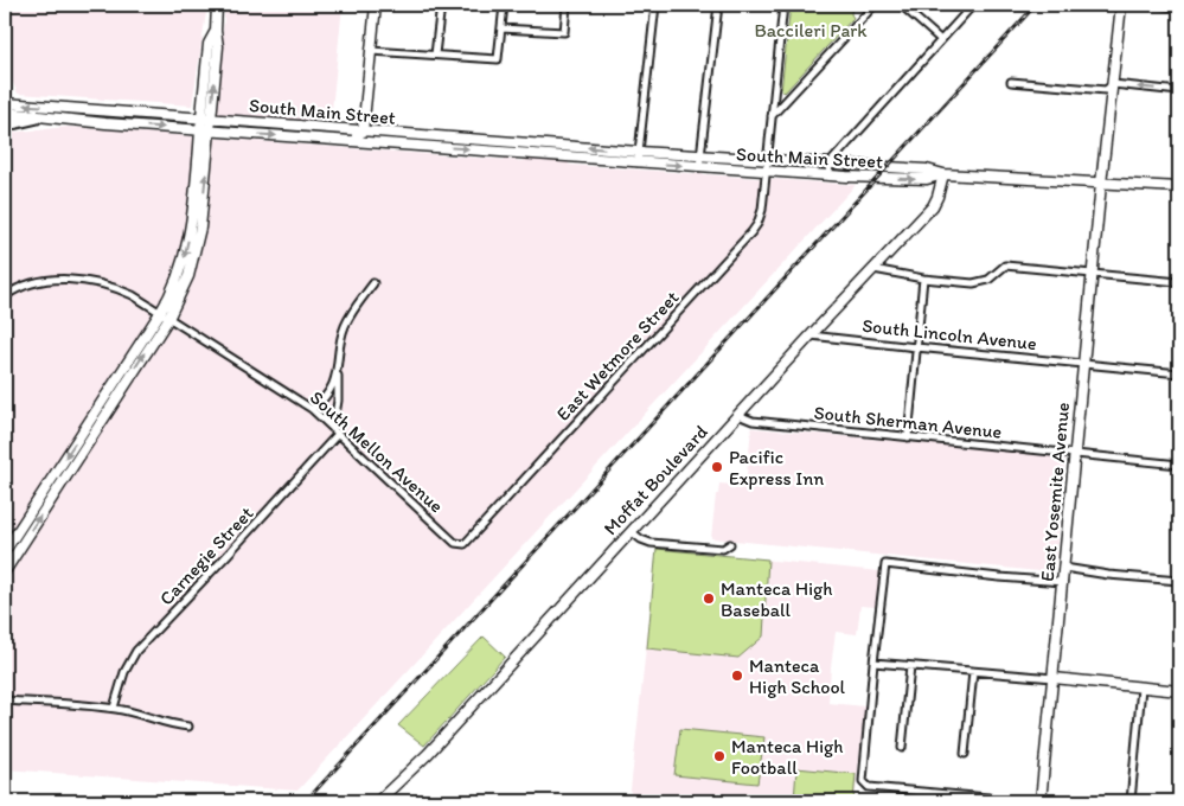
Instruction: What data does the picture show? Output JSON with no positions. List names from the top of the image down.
{
  "streets": {
    "main road": ["South Main Street", "Moffat Boulevard", "East Yosemite Avenue"],
    "street": [
      "South Lincoln Avenue",
      "East Wetmore Street",
      "South Sherman Avenue",
      "South Mellon Avenue",
      "Carnegie Street"
    ]
  },
  "crossings": [
    ["South Main Street", "East Wetmore Street"],
    ["South Main Street", "Moffat Boulevard"],
    ["South Main Street", "East Yosemite Avenue"],
    ["South Lincoln Avenue", "Moffat Boulevard"],
    ["South Lincoln Avenue", "East Yosemite Avenue"],
    ["East Wetmore Street", "South Mellon Avenue"],
    ["South Sherman Avenue", "Moffat Boulevard"],
    ["South Sherman Avenue", "East Yosemite Avenue"],
    ["South Mellon Avenue", "Carnegie Street"]
  ],
  "parks": ["Baccileri Park"],
  "places": [
    "Pacific Express Inn",
    "Manteca High Baseball",
    "Manteca High School",
    "Manteca High Football"
  ]
}
